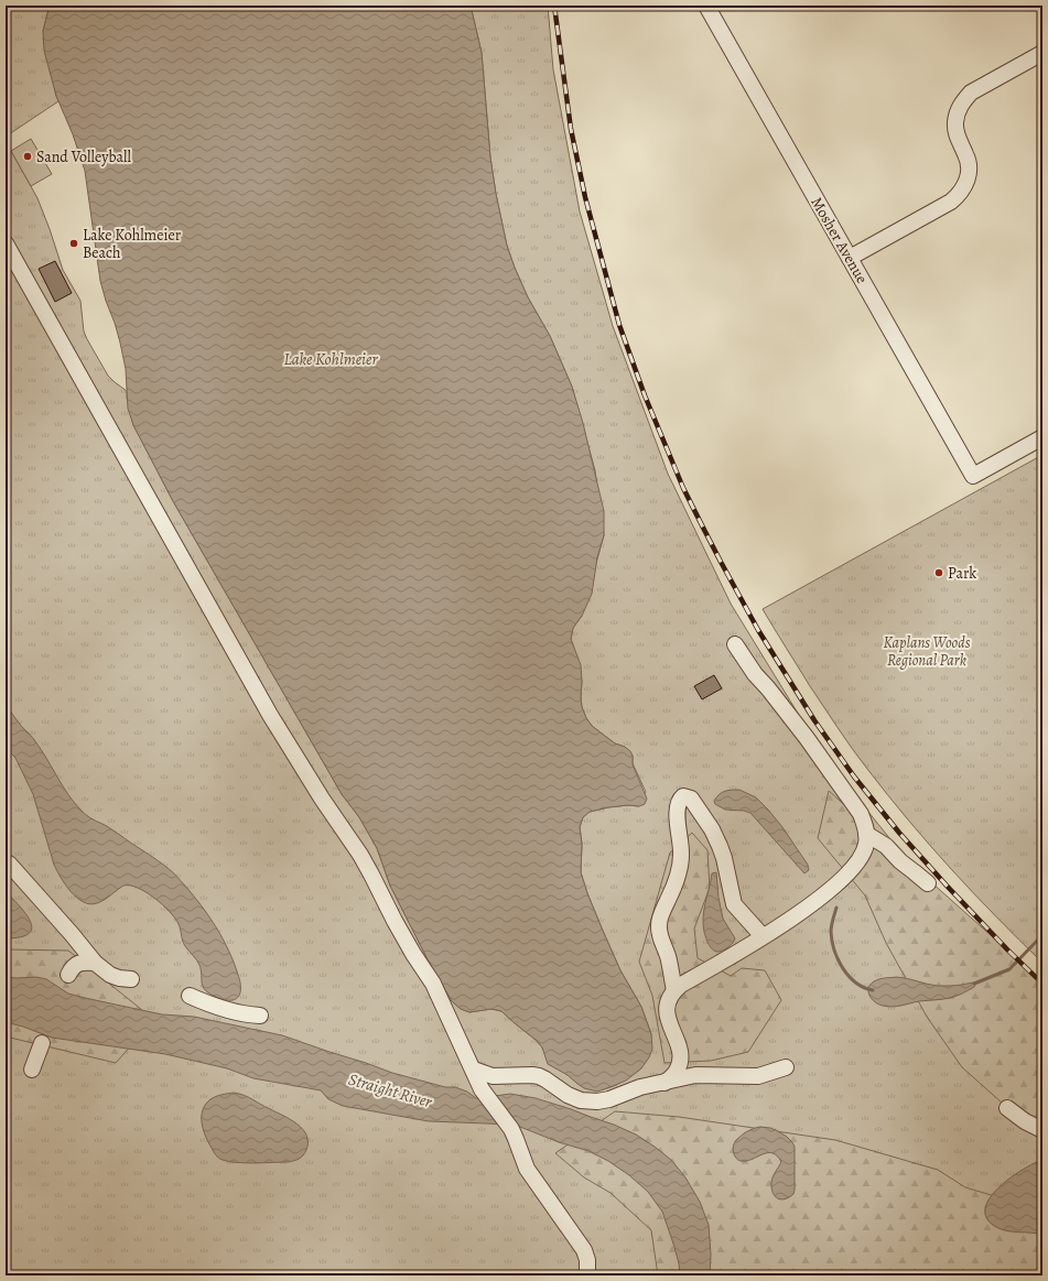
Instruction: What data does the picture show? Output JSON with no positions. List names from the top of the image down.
{
  "streets": {
    "street": ["Mosher Avenue"]
  },
  "water": ["Lake Kohlmeier", "Straight River"],
  "parks": ["Kaplans Woods Regional Park"],
  "places": ["Sand Volleyball", "Lake Kohlmeier Beach", "Park"]
}
